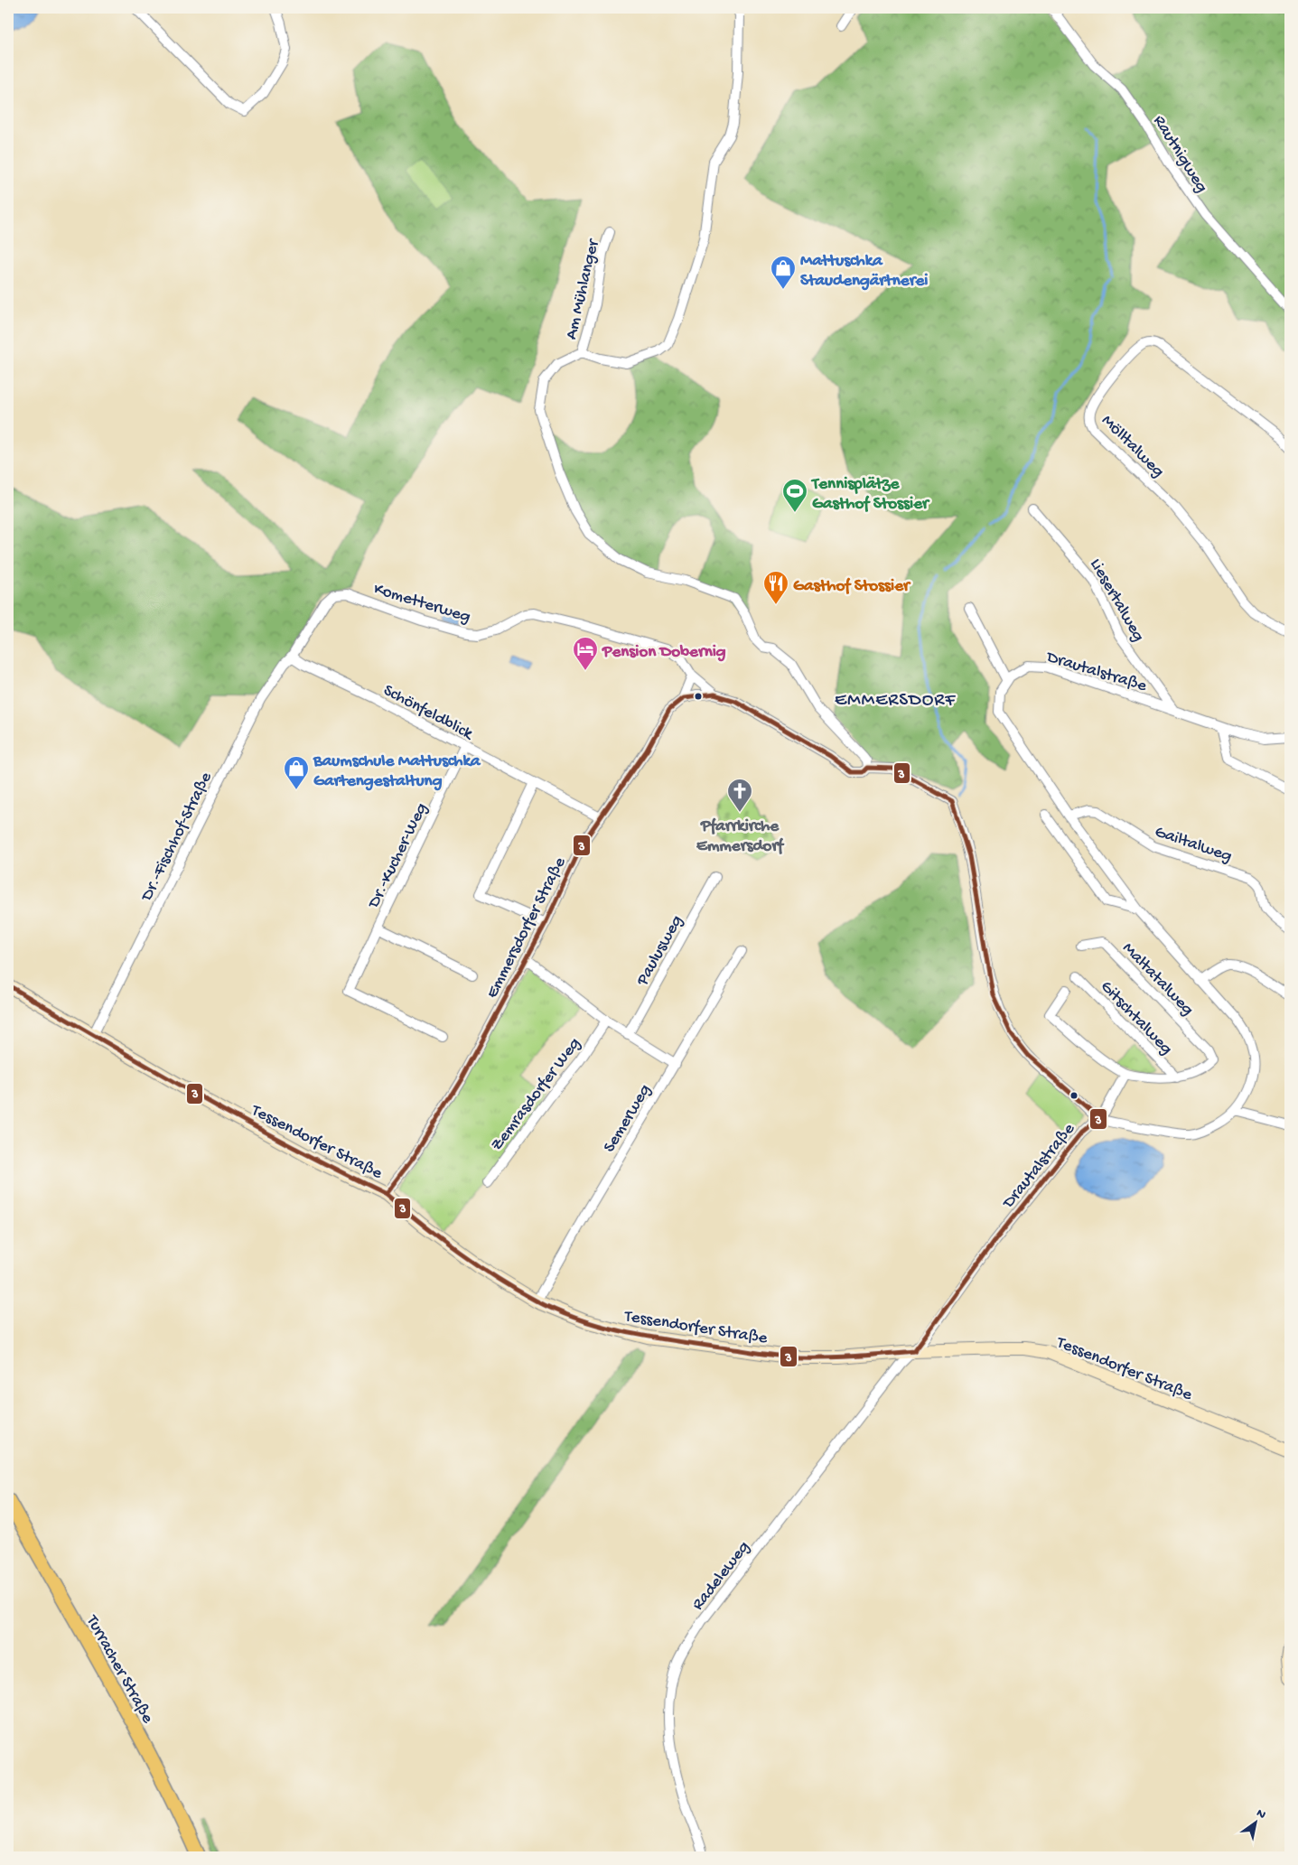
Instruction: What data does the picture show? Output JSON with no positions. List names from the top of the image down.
{
  "streets": {
    "main road": ["Turracher Straße"],
    "street": [
      "Rautnigweg",
      "Am Mühlanger",
      "Mölltalweg",
      "Liesertalweg",
      "Kometterweg",
      "Drautalstraße",
      "Schönfeldblick",
      "Dr.-Fischhof-Straße",
      "Gailtalweg",
      "Dr.-Kucher-Weg",
      "Emmersdorfer Straße",
      "Paulusweg",
      "Maltatalweg",
      "Gitschtalweg",
      "Zemrasdorfer Weg",
      "Semerweg",
      "Tessendorfer Straße",
      "Radeleweg"
    ]
  },
  "crossings": [
    ["Liesertalweg", "Drautalstraße"],
    ["Kometterweg", "Schönfeldblick"],
    ["Kometterweg", "Dr.-Fischhof-Straße"],
    ["Drautalstraße", "Gailtalweg"],
    ["Drautalstraße", "Tessendorfer Straße"],
    ["Drautalstraße", "Radeleweg"],
    ["Schönfeldblick", "Dr.-Fischhof-Straße"],
    ["Schönfeldblick", "Dr.-Kucher-Weg"],
    ["Schönfeldblick", "Emmersdorfer Straße"],
    ["Dr.-Fischhof-Straße", "Tessendorfer Straße"],
    ["Emmersdorfer Straße", "Tessendorfer Straße"],
    ["Maltatalweg", "Gitschtalweg"],
    ["Semerweg", "Tessendorfer Straße"],
    ["Tessendorfer Straße", "Radeleweg"]
  ],
  "districts": ["EMMERSDORF"],
  "places": {
    "shop": ["Mattuschka Staudengärtnerei", "Baumschule Mattuschka Gartengestaltung"],
    "sports": ["Tennisplätze Gasthof Stossier"],
    "restaurant": ["Gasthof Stossier"],
    "hotel": ["Pension Dobernig"],
    "church": ["Pfarrkirche Emmersdorf"]
  },
  "lines": ["transit line 3"],
  "north": "top right"
}
